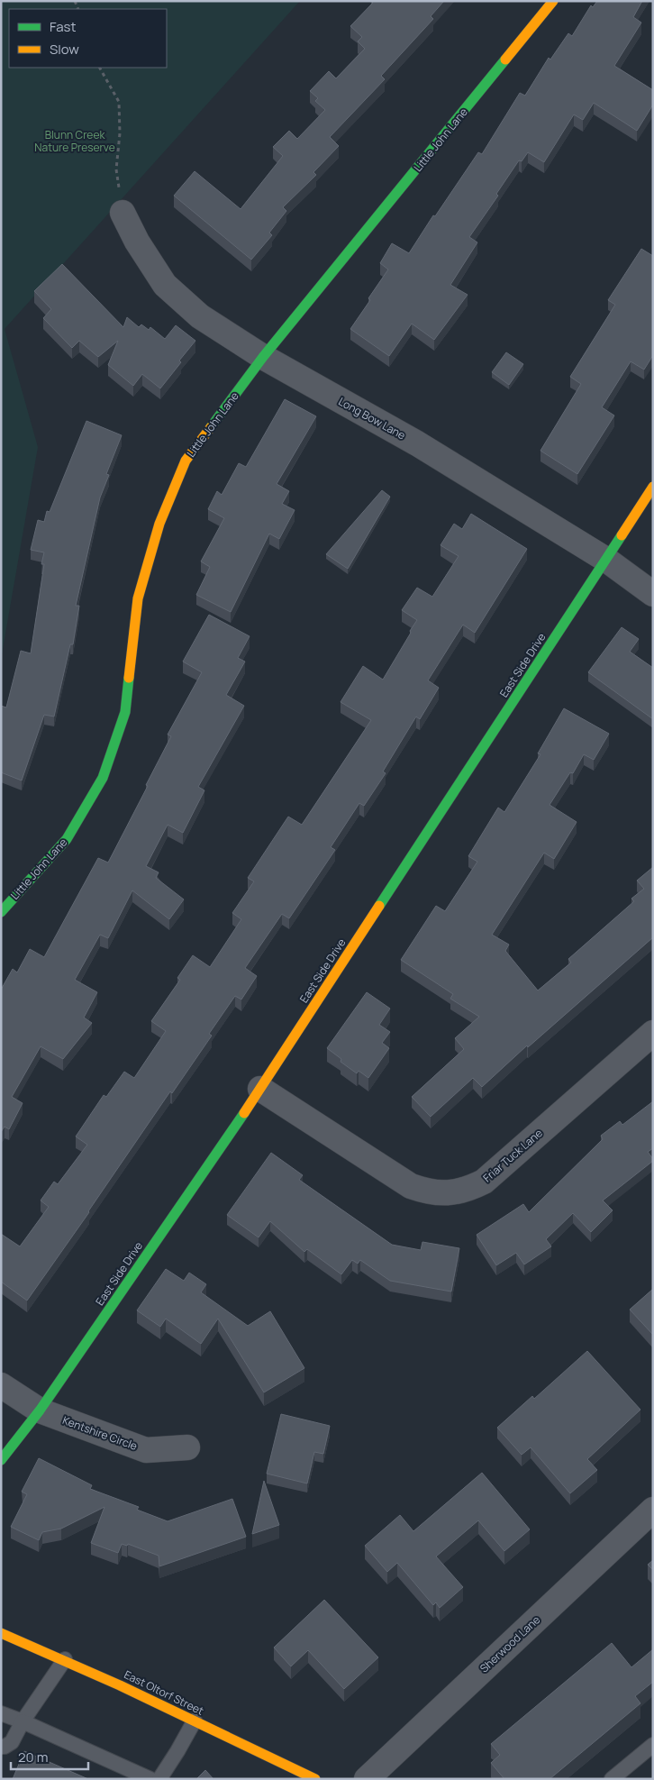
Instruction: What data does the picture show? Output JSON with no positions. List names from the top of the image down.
{
  "streets": {
    "street": [
      "Little John Lane",
      "Long Bow Lane",
      "East Side Drive",
      "Friar Tuck Lane",
      "Kentshire Circle",
      "Sherwood Lane",
      "East Oltorf Street"
    ]
  },
  "crossings": [
    ["Little John Lane", "Long Bow Lane"],
    ["Long Bow Lane", "East Side Drive"],
    ["East Side Drive", "Friar Tuck Lane"],
    ["East Side Drive", "Kentshire Circle"]
  ],
  "parks": ["Blunn Creek Nature Preserve"],
  "legend": ["Fast", "Slow"],
  "scale_bar": "20 m"
}
